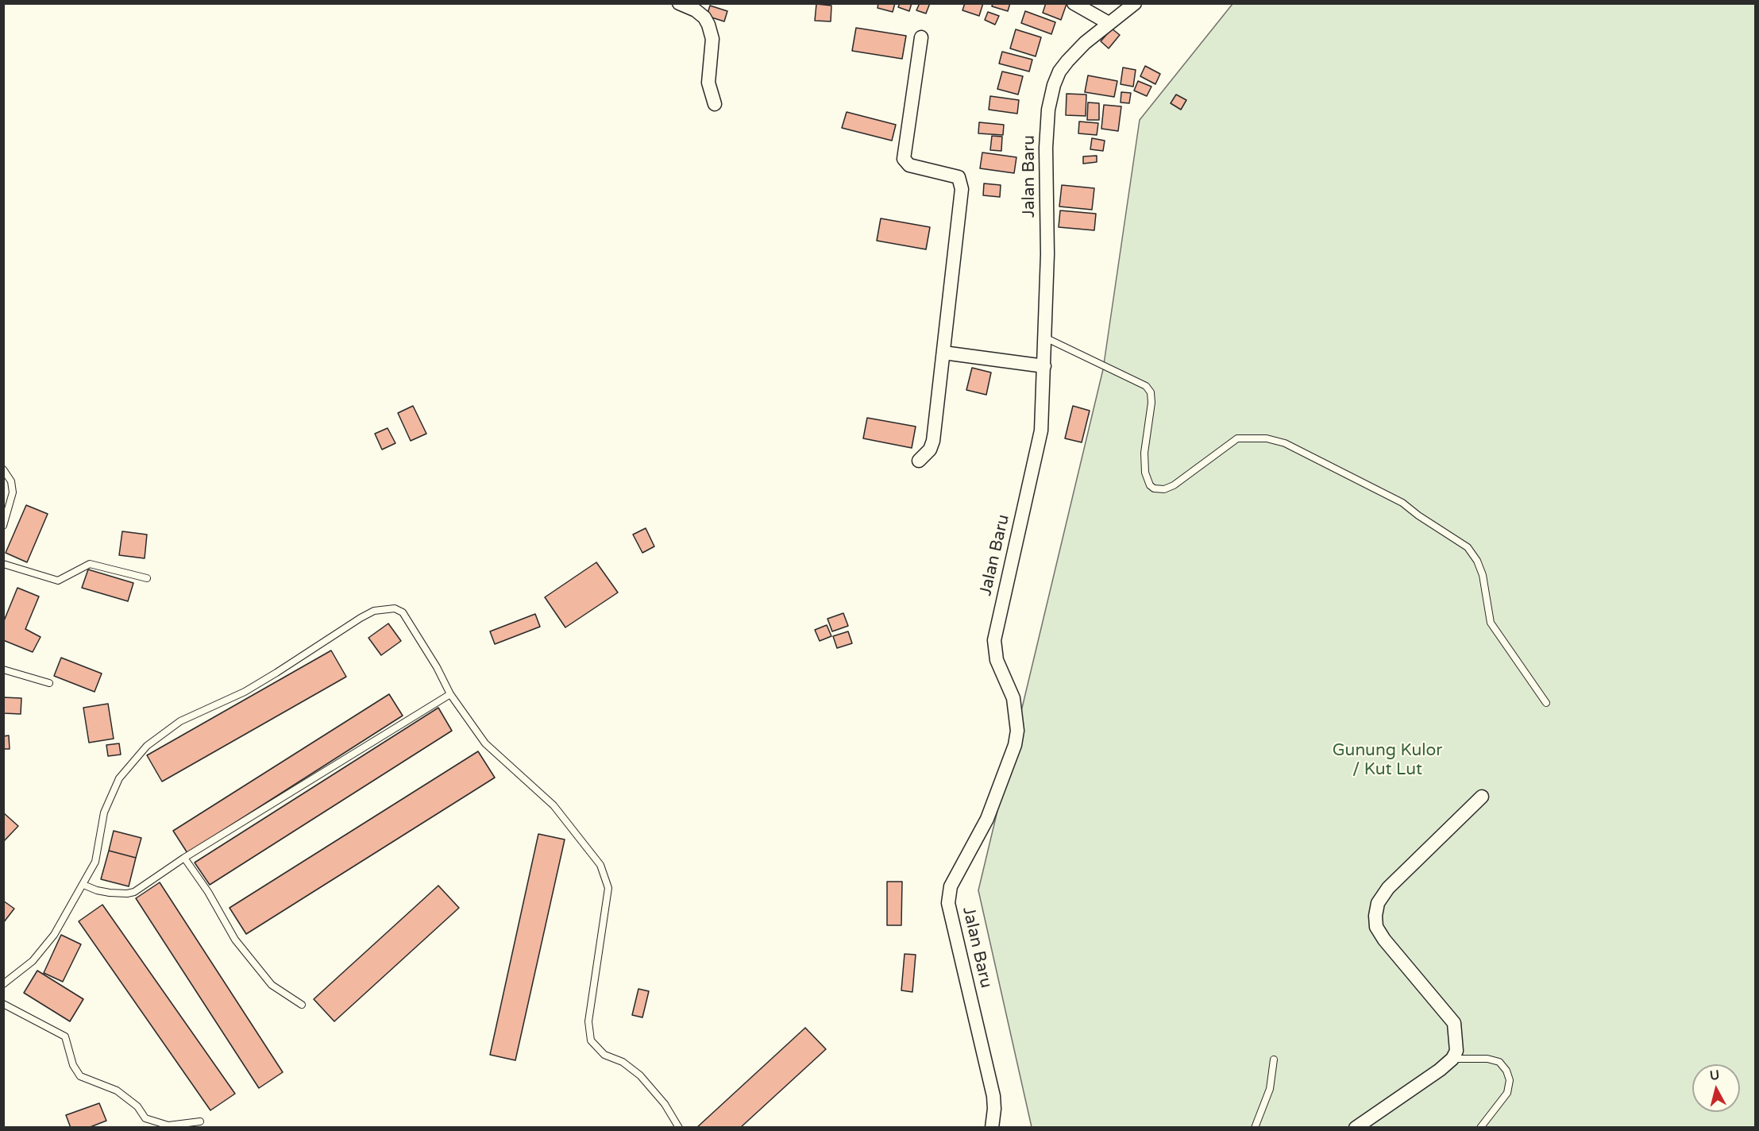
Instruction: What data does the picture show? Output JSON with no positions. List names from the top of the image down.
{
  "streets": {
    "street": ["Jalan Baru"]
  },
  "parks": ["Gunung Kulor / Kut Lut"],
  "north": "top"
}
